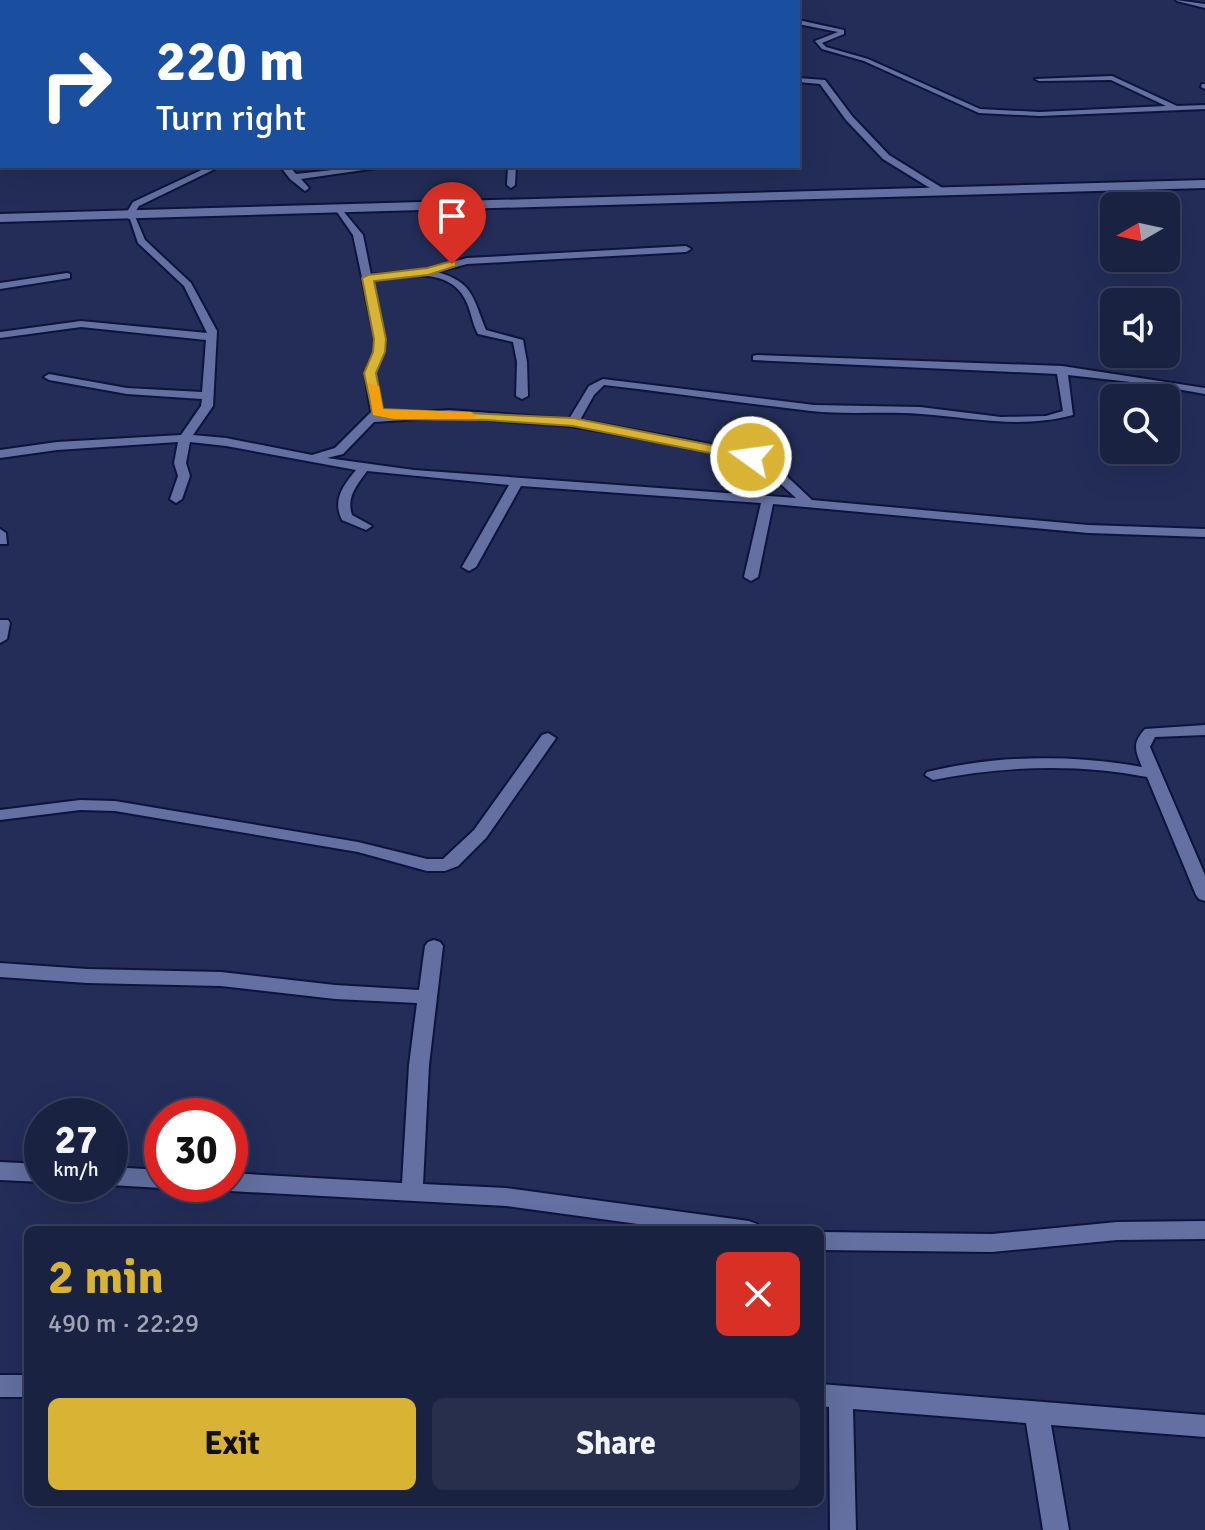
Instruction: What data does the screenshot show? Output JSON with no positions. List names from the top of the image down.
{
  "north": "left",
  "page": {
    "turn": ["220 m", "Turn right"],
    "speed": "27 km/h",
    "limit": "30",
    "heading": ["2 min", "490 m · 22:29"],
    "buttons": ["Exit", "Share"]
  }
}
